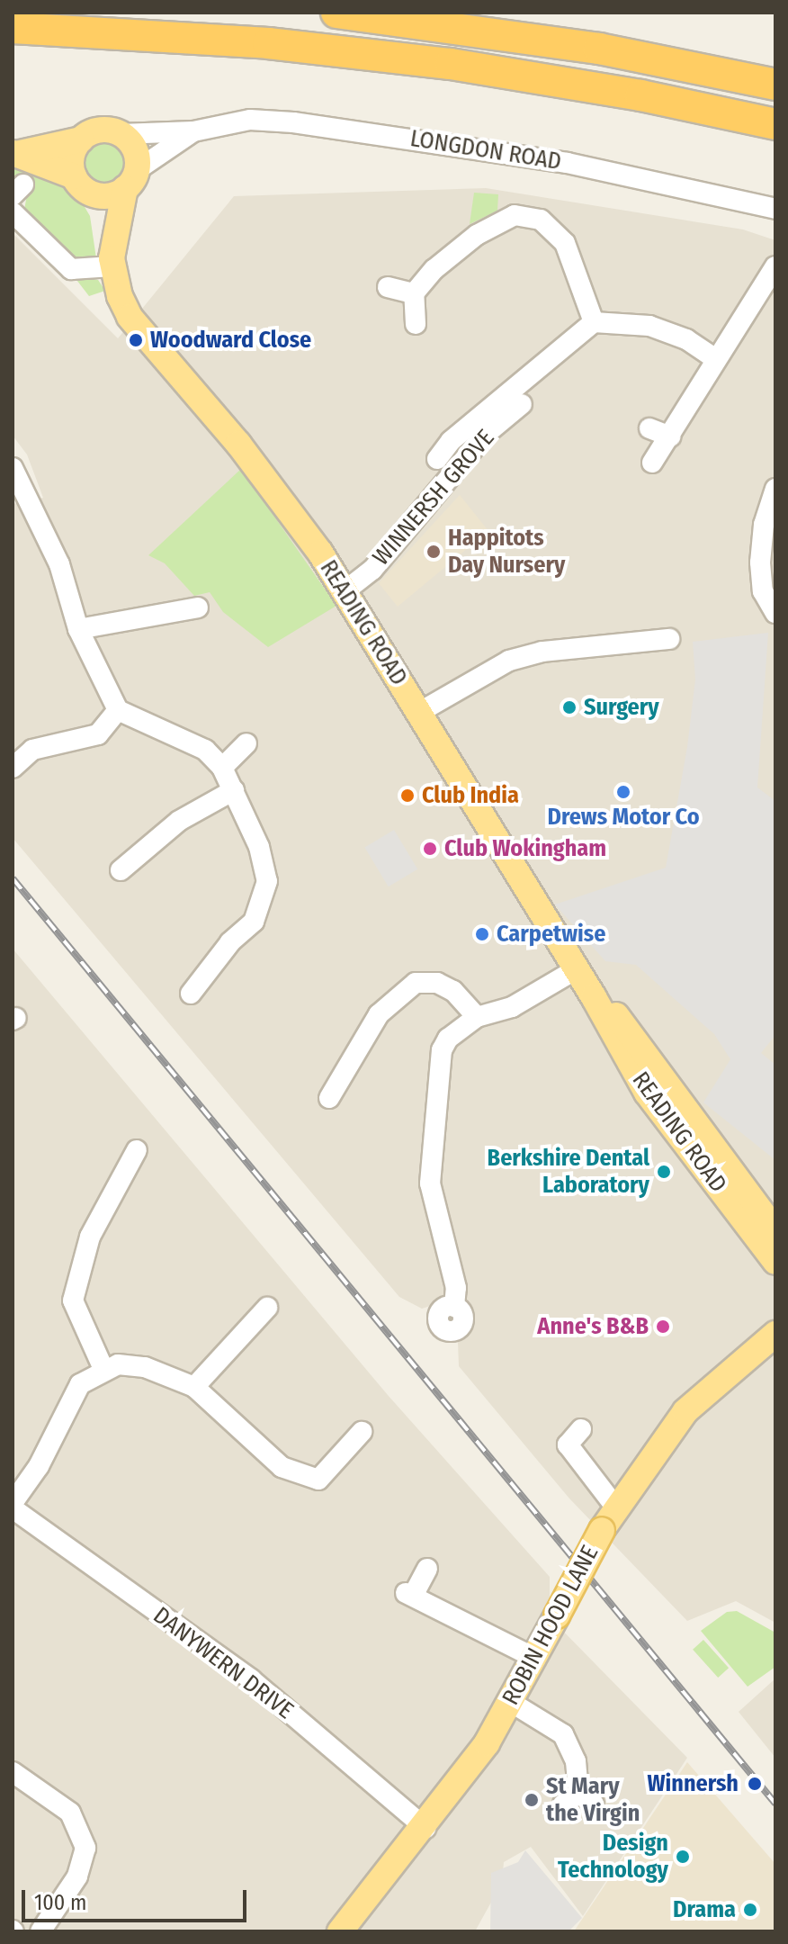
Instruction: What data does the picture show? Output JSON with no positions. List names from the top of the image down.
{
  "streets": {
    "main road": ["READING ROAD", "ROBIN HOOD LANE"],
    "street": ["LONGDON ROAD", "WINNERSH GROVE", "DANYWERN DRIVE"]
  },
  "crossings": [
    ["LONGDON ROAD", "READING ROAD"],
    ["WINNERSH GROVE", "READING ROAD"],
    ["ROBIN HOOD LANE", "DANYWERN DRIVE"]
  ],
  "places": [
    "Woodward Close",
    "Happitots Day Nursery",
    "Surgery",
    "Drews Motor Co",
    "Club India",
    "Club Wokingham",
    "Carpetwise",
    "Berkshire Dental Laboratory",
    "Anne's B&B",
    "Winnersh",
    "St Mary the Virgin",
    "Design Technology",
    "Drama"
  ],
  "scale_bar": "100 m"
}
